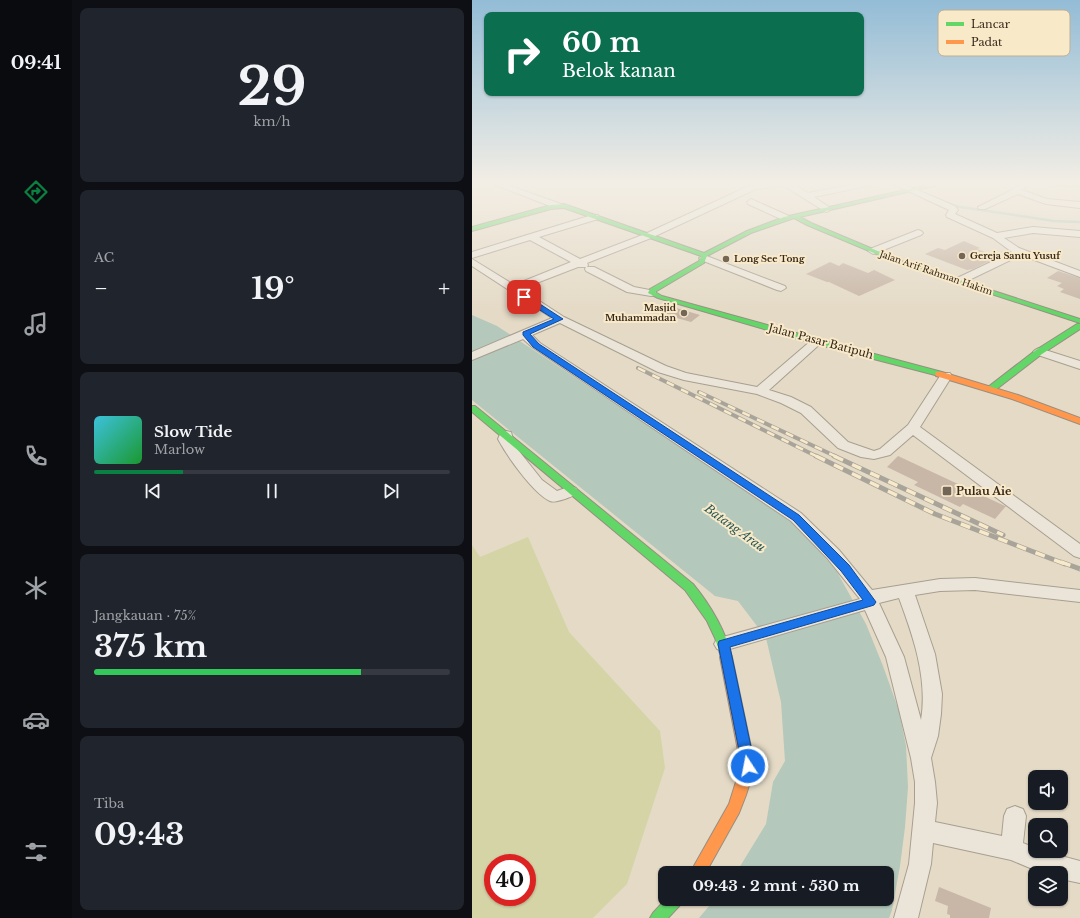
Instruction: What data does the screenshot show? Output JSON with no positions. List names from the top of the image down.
{
  "streets": {
    "main road": ["Jalan Arif Rahman Hakim", "Jalan Pasar Batipuh"]
  },
  "water": ["Batang Arau"],
  "places": {
    "other": ["Gereja Santu Yusuf", "Long See Tong", "Masjid Muhammadan"],
    "transit": ["Pulau Aie"]
  },
  "legend": ["Lancar", "Padat"],
  "page": {
    "tabs": "09:41",
    "tile": [
      ["29", "km/h"],
      "AC",
      ["Jangkauan · 75%", "375 km"],
      ["Tiba", "09:43"]
    ],
    "turn": ["60 m", "Belok kanan"],
    "heat": ["−", "19°", "+"],
    "song": ["Slow Tide", "Marlow"],
    "limit": "40",
    "trip": "09:43 · 2 mnt · 530 m"
  }
}
